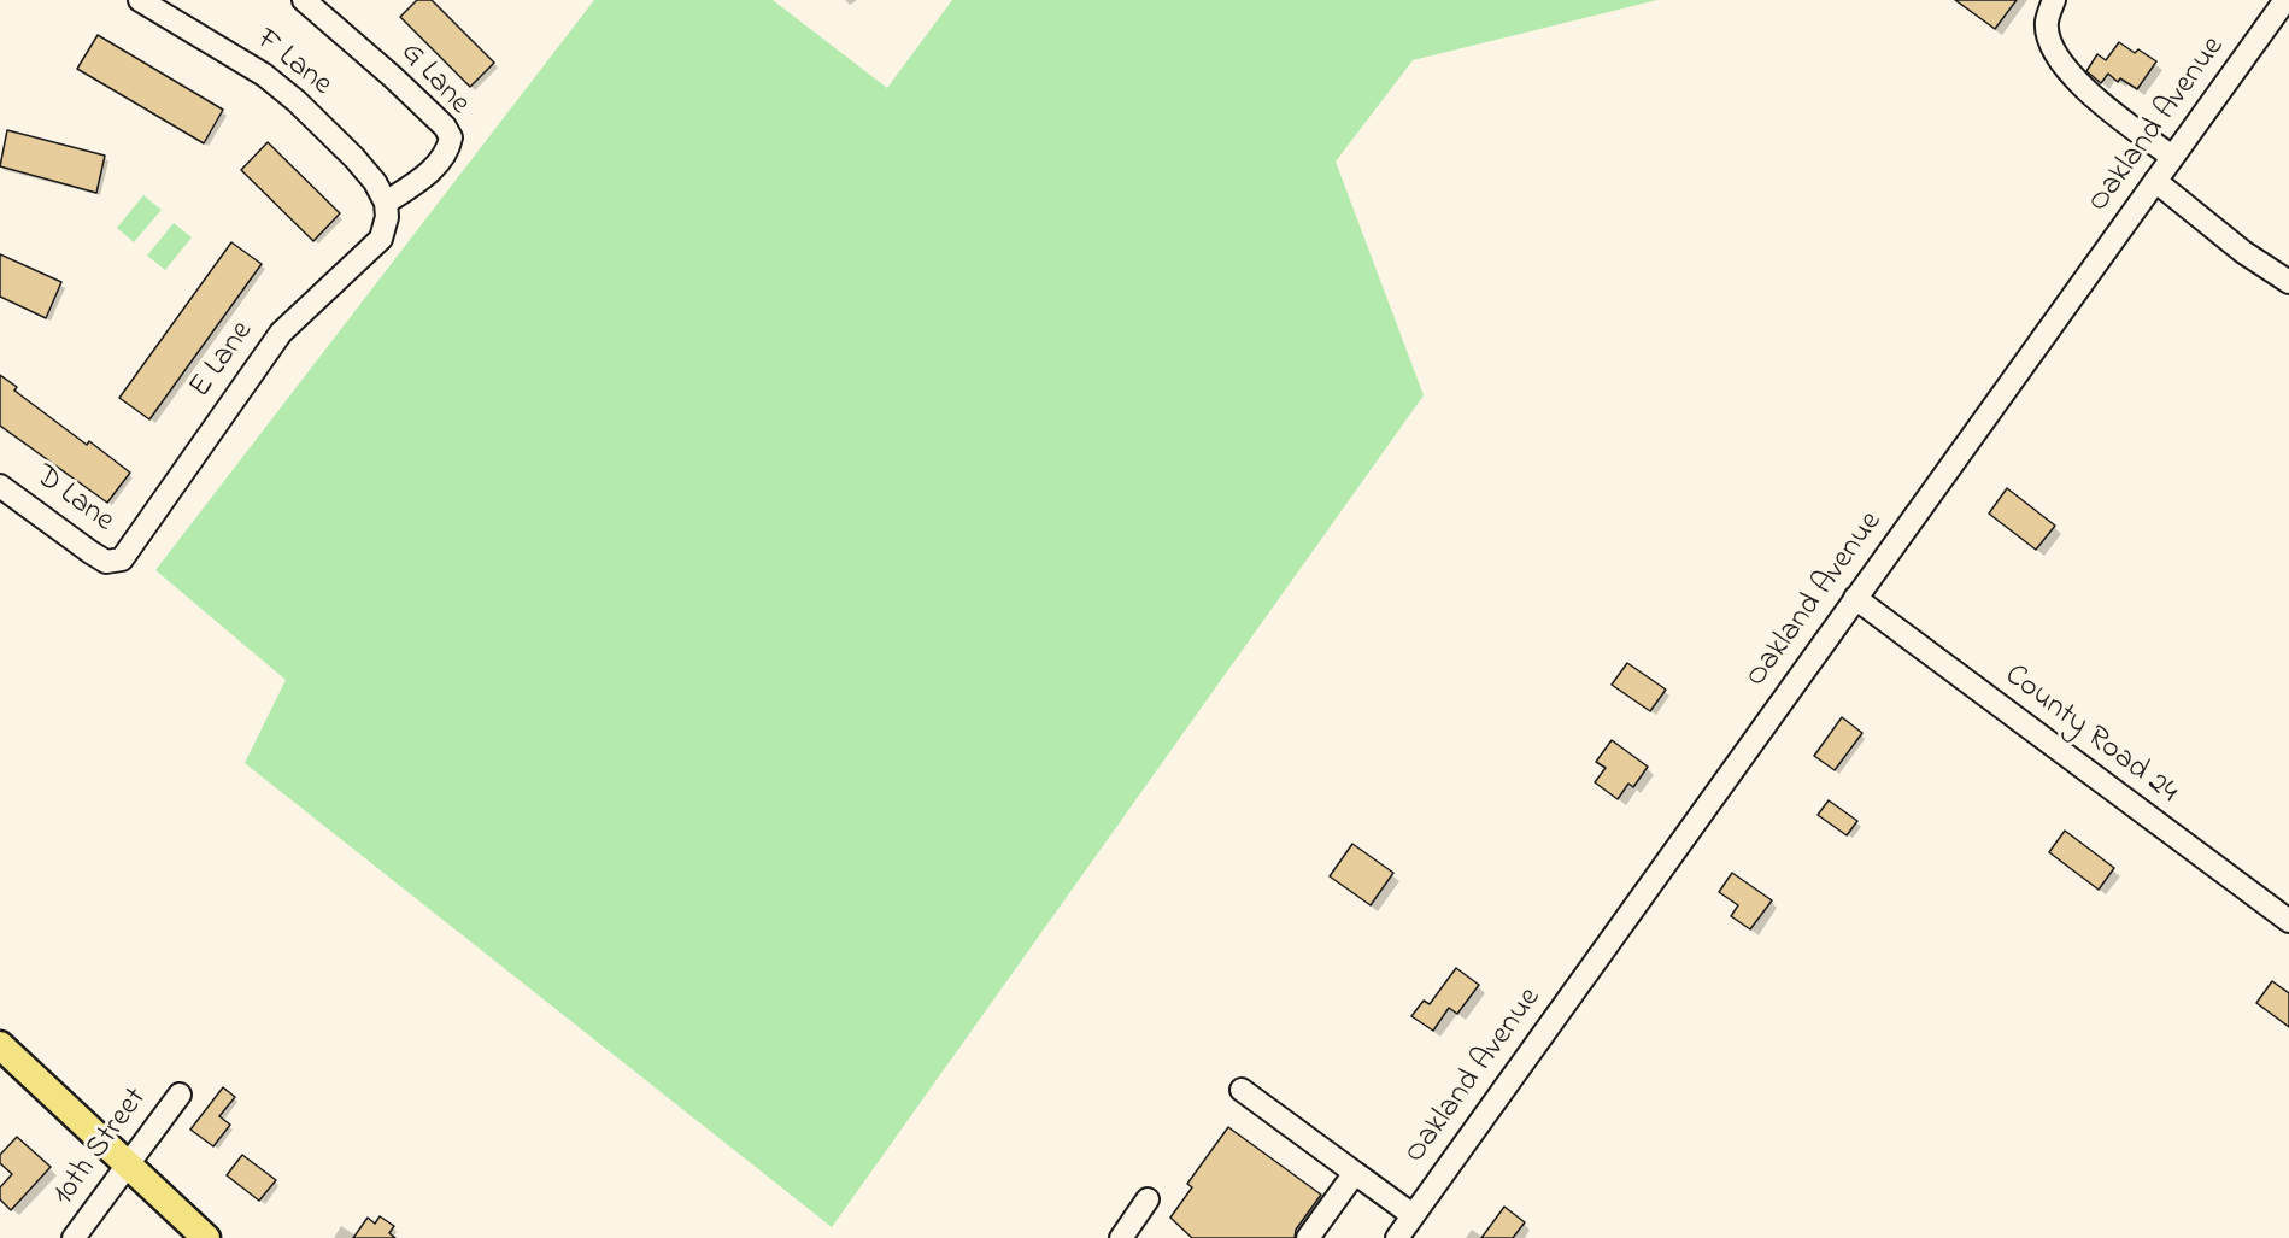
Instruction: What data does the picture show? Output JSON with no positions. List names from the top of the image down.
{
  "streets": {
    "street": [
      "F Lane",
      "G Lane",
      "Oakland Avenue",
      "E Lane",
      "D Lane",
      "County Road 24",
      "10th Street"
    ]
  },
  "crossings": [
    ["F Lane", "G Lane"],
    ["F Lane", "E Lane"],
    ["G Lane", "E Lane"],
    ["Oakland Avenue", "County Road 24"],
    ["E Lane", "D Lane"]
  ]
}
